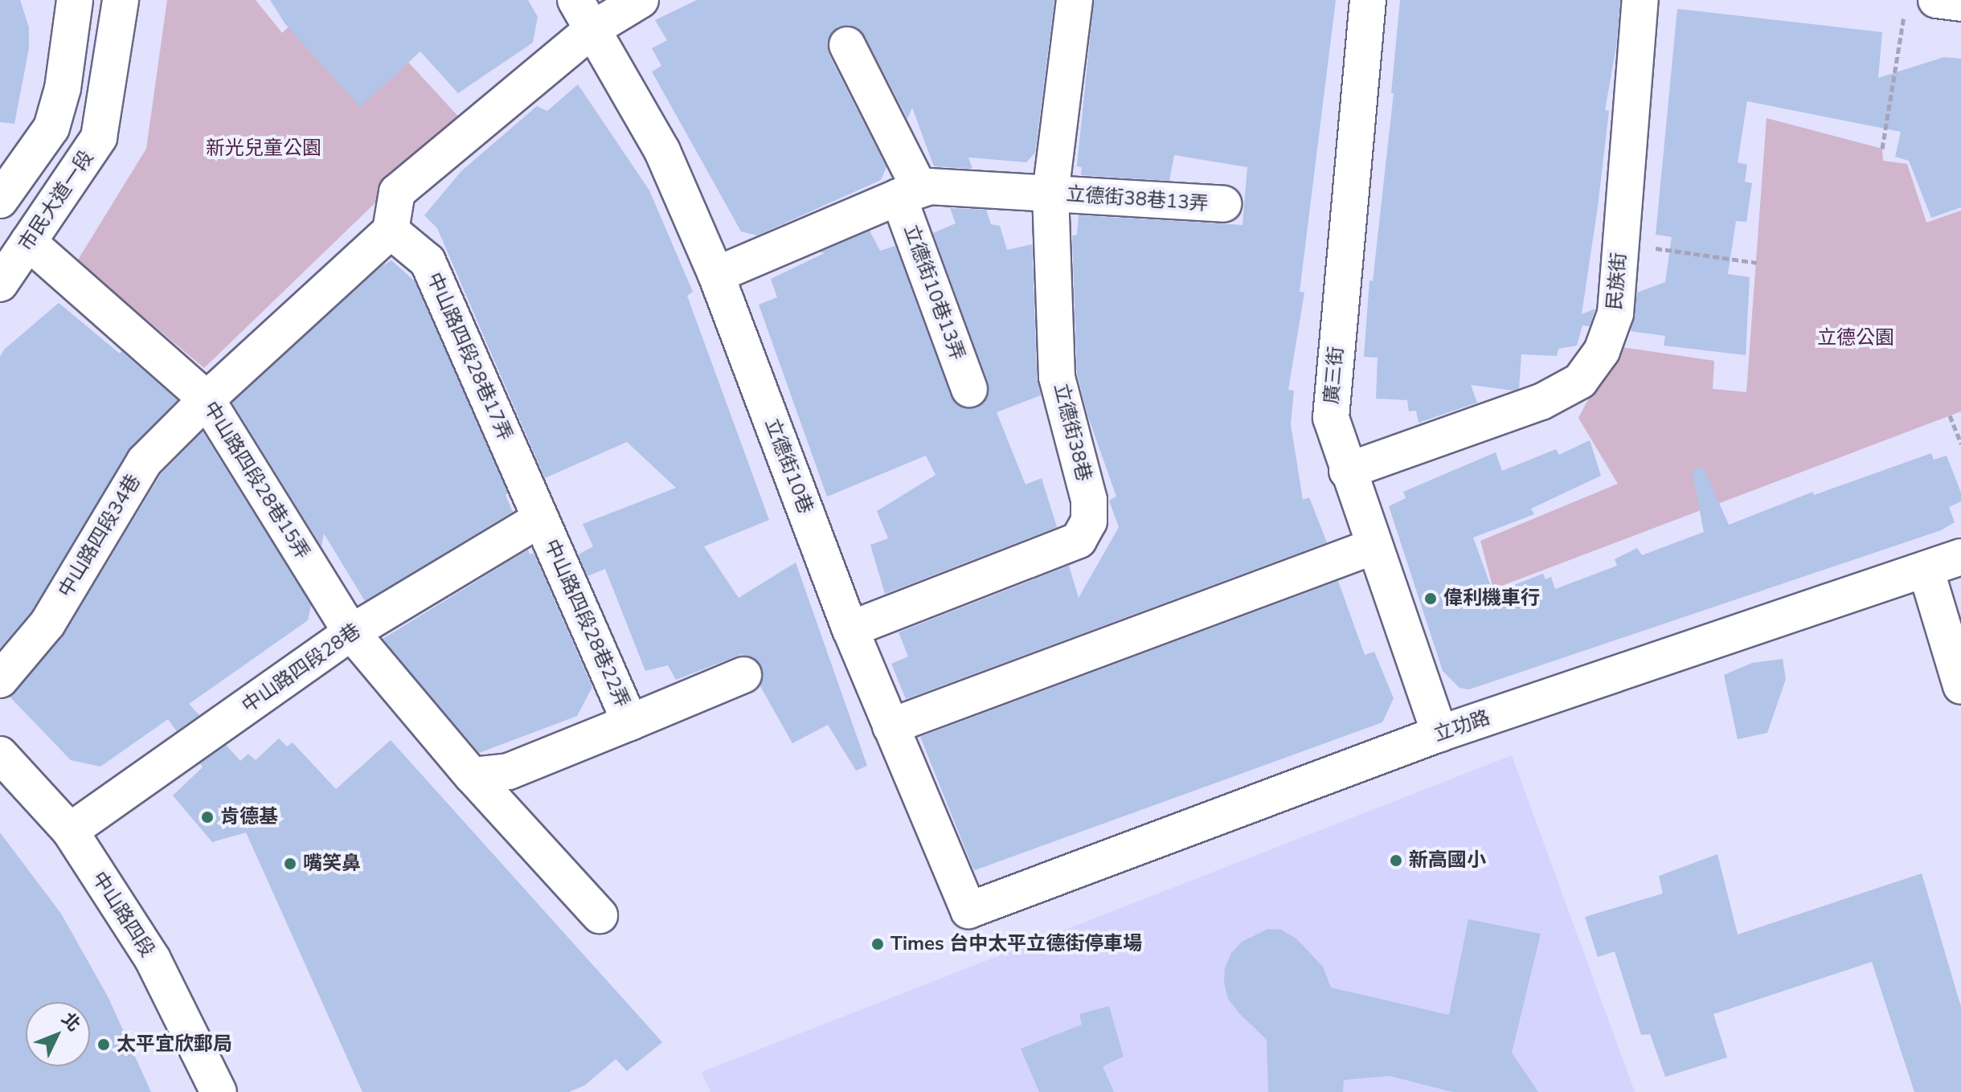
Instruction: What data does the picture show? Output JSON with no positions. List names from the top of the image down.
{
  "streets": {
    "street": [
      "立德街38巷13弄",
      "市民大道一段",
      "民族街",
      "立德街10巷13弄",
      "中山路四段28巷17弄",
      "廣三街",
      "立德街38巷",
      "立德街10巷",
      "中山路四段28巷15弄",
      "中山路四段34巷",
      "中山路四段28巷22弄",
      "中山路四段28巷",
      "立功路",
      "中山路四段"
    ]
  },
  "crossings": [
    ["立德街38巷13弄", "立德街38巷"],
    ["市民大道一段", "中山路四段28巷15弄"],
    ["民族街", "廣三街"],
    ["中山路四段28巷17弄", "中山路四段34巷"],
    ["中山路四段28巷17弄", "中山路四段28巷22弄"],
    ["中山路四段28巷17弄", "中山路四段28巷"],
    ["廣三街", "立功路"],
    ["立德街38巷", "立德街10巷"],
    ["立德街10巷", "立功路"],
    ["中山路四段28巷15弄", "中山路四段34巷"],
    ["中山路四段28巷15弄", "中山路四段28巷"],
    ["中山路四段28巷22弄", "中山路四段28巷"],
    ["中山路四段28巷", "中山路四段"]
  ],
  "parks": ["新光兒童公園", "立德公園"],
  "places": [
    "偉利機車行",
    "肯德基",
    "新高國小",
    "嘴笑鼻",
    "Times 台中太平立德街停車場",
    "太平宜欣郵局"
  ],
  "north": "top right"
}
